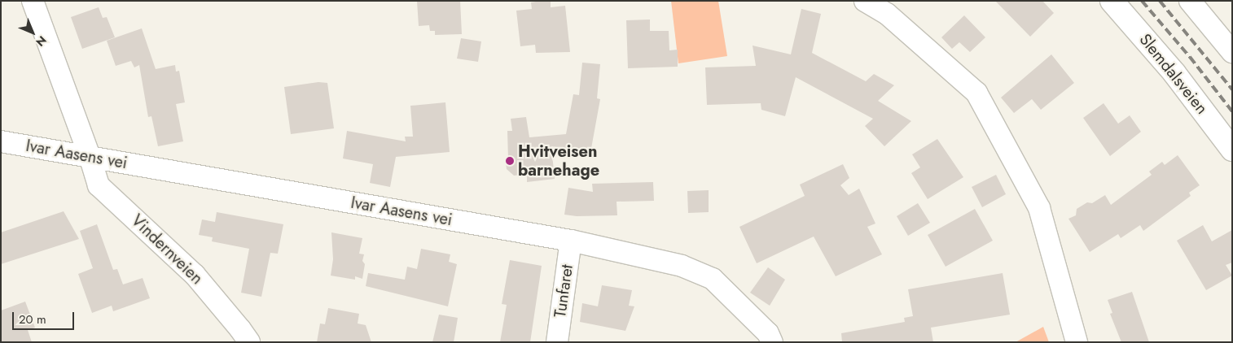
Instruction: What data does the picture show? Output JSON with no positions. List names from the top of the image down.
{
  "streets": {
    "main road": ["Slemdalsveien"],
    "street": ["Ivar Aasens vei", "Vindernveien", "Tunfaret"]
  },
  "crossings": [
    ["Ivar Aasens vei", "Vindernveien"],
    ["Ivar Aasens vei", "Tunfaret"]
  ],
  "places": ["Hvitveisen barnehage"],
  "scale_bar": "20 m",
  "north": "bottom right"
}
